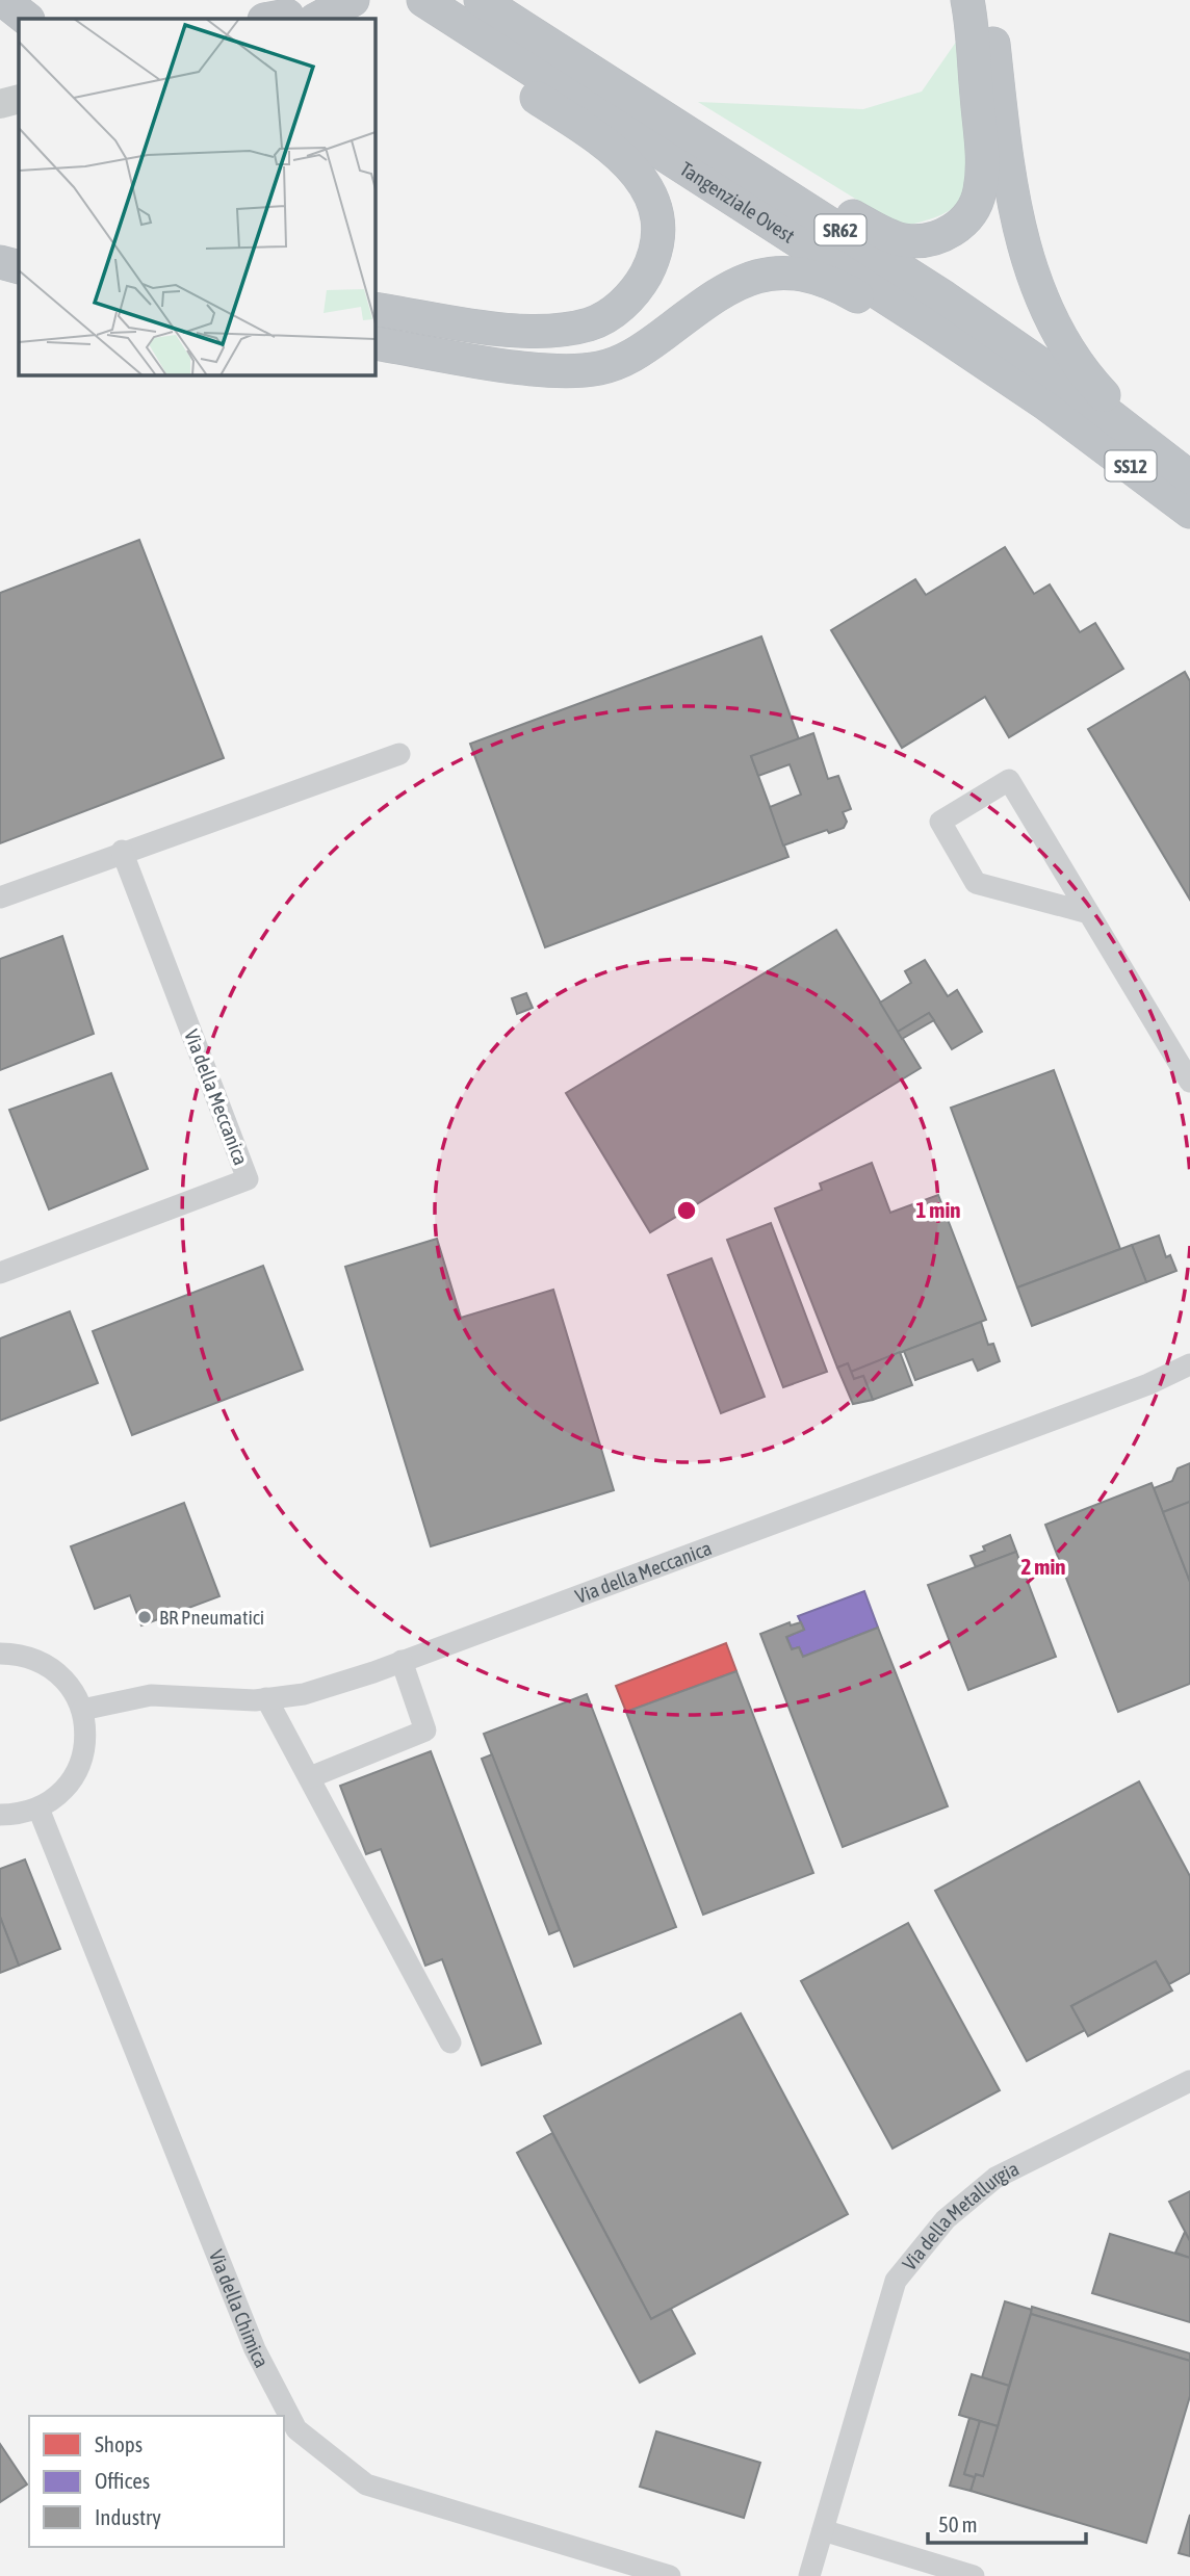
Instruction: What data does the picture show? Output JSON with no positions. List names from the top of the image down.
{
  "streets": {
    "highway": ["Tangenziale Ovest", "SR62", "SS12"],
    "street": ["Via della Meccanica", "Via della Metallurgia", "Via della Chimica"]
  },
  "places": ["BR Pneumatici"],
  "legend": ["Shops", "Offices", "Industry"],
  "scale_bar": "50 m",
  "rings": ["1 min", "2 min"]
}
